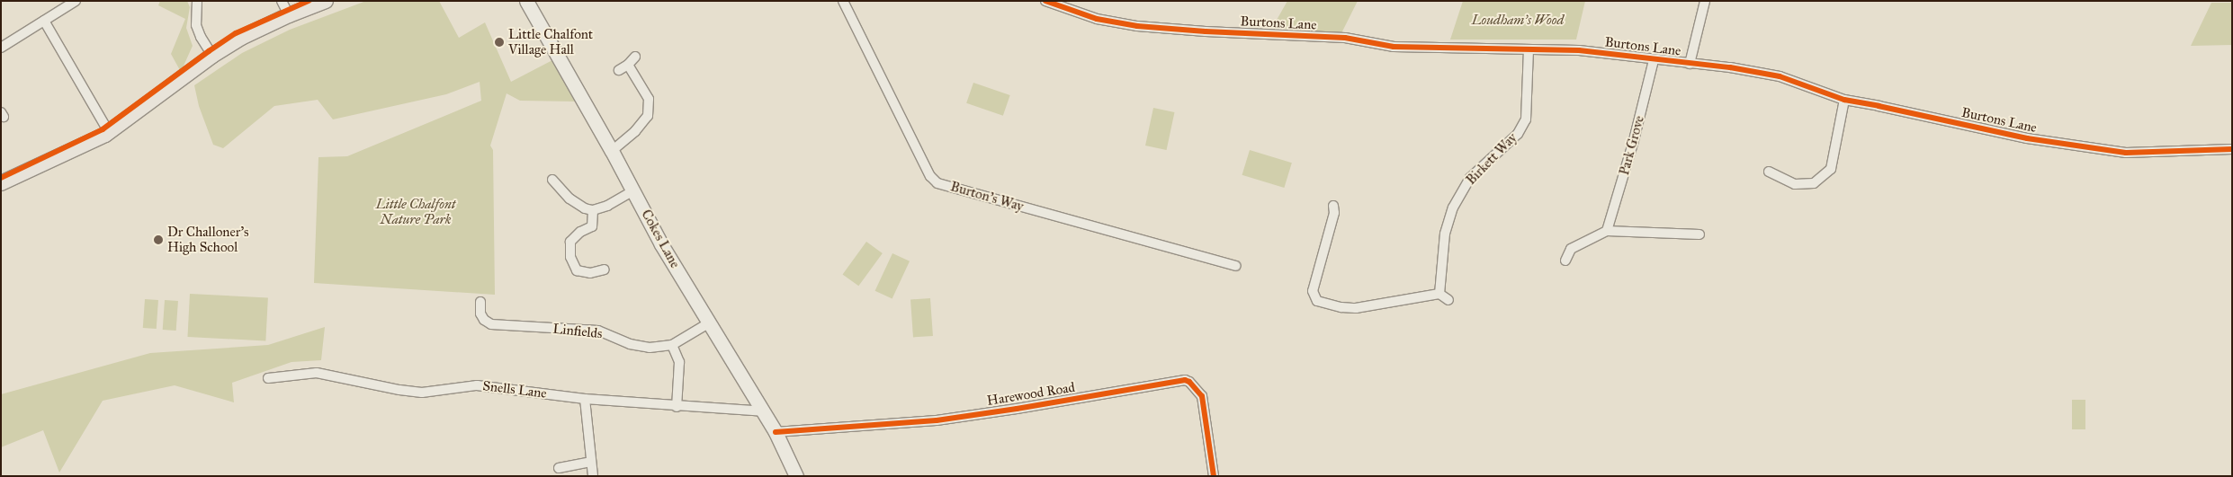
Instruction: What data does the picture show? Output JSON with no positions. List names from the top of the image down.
{
  "streets": {
    "main road": ["Cokes Lane"],
    "street": [
      "Burtons Lane",
      "Park Grove",
      "Birkett Way",
      "Burton's Way",
      "Linfields",
      "Snells Lane",
      "Harewood Road"
    ]
  },
  "crossings": [
    ["Burtons Lane", "Park Grove"],
    ["Burtons Lane", "Birkett Way"],
    ["Cokes Lane", "Linfields"],
    ["Cokes Lane", "Snells Lane"],
    ["Cokes Lane", "Harewood Road"]
  ],
  "parks": ["Loudham's Wood", "Little Chalfont Nature Park"],
  "places": ["Little Chalfont Village Hall", "Dr Challoner's High School"]
}
